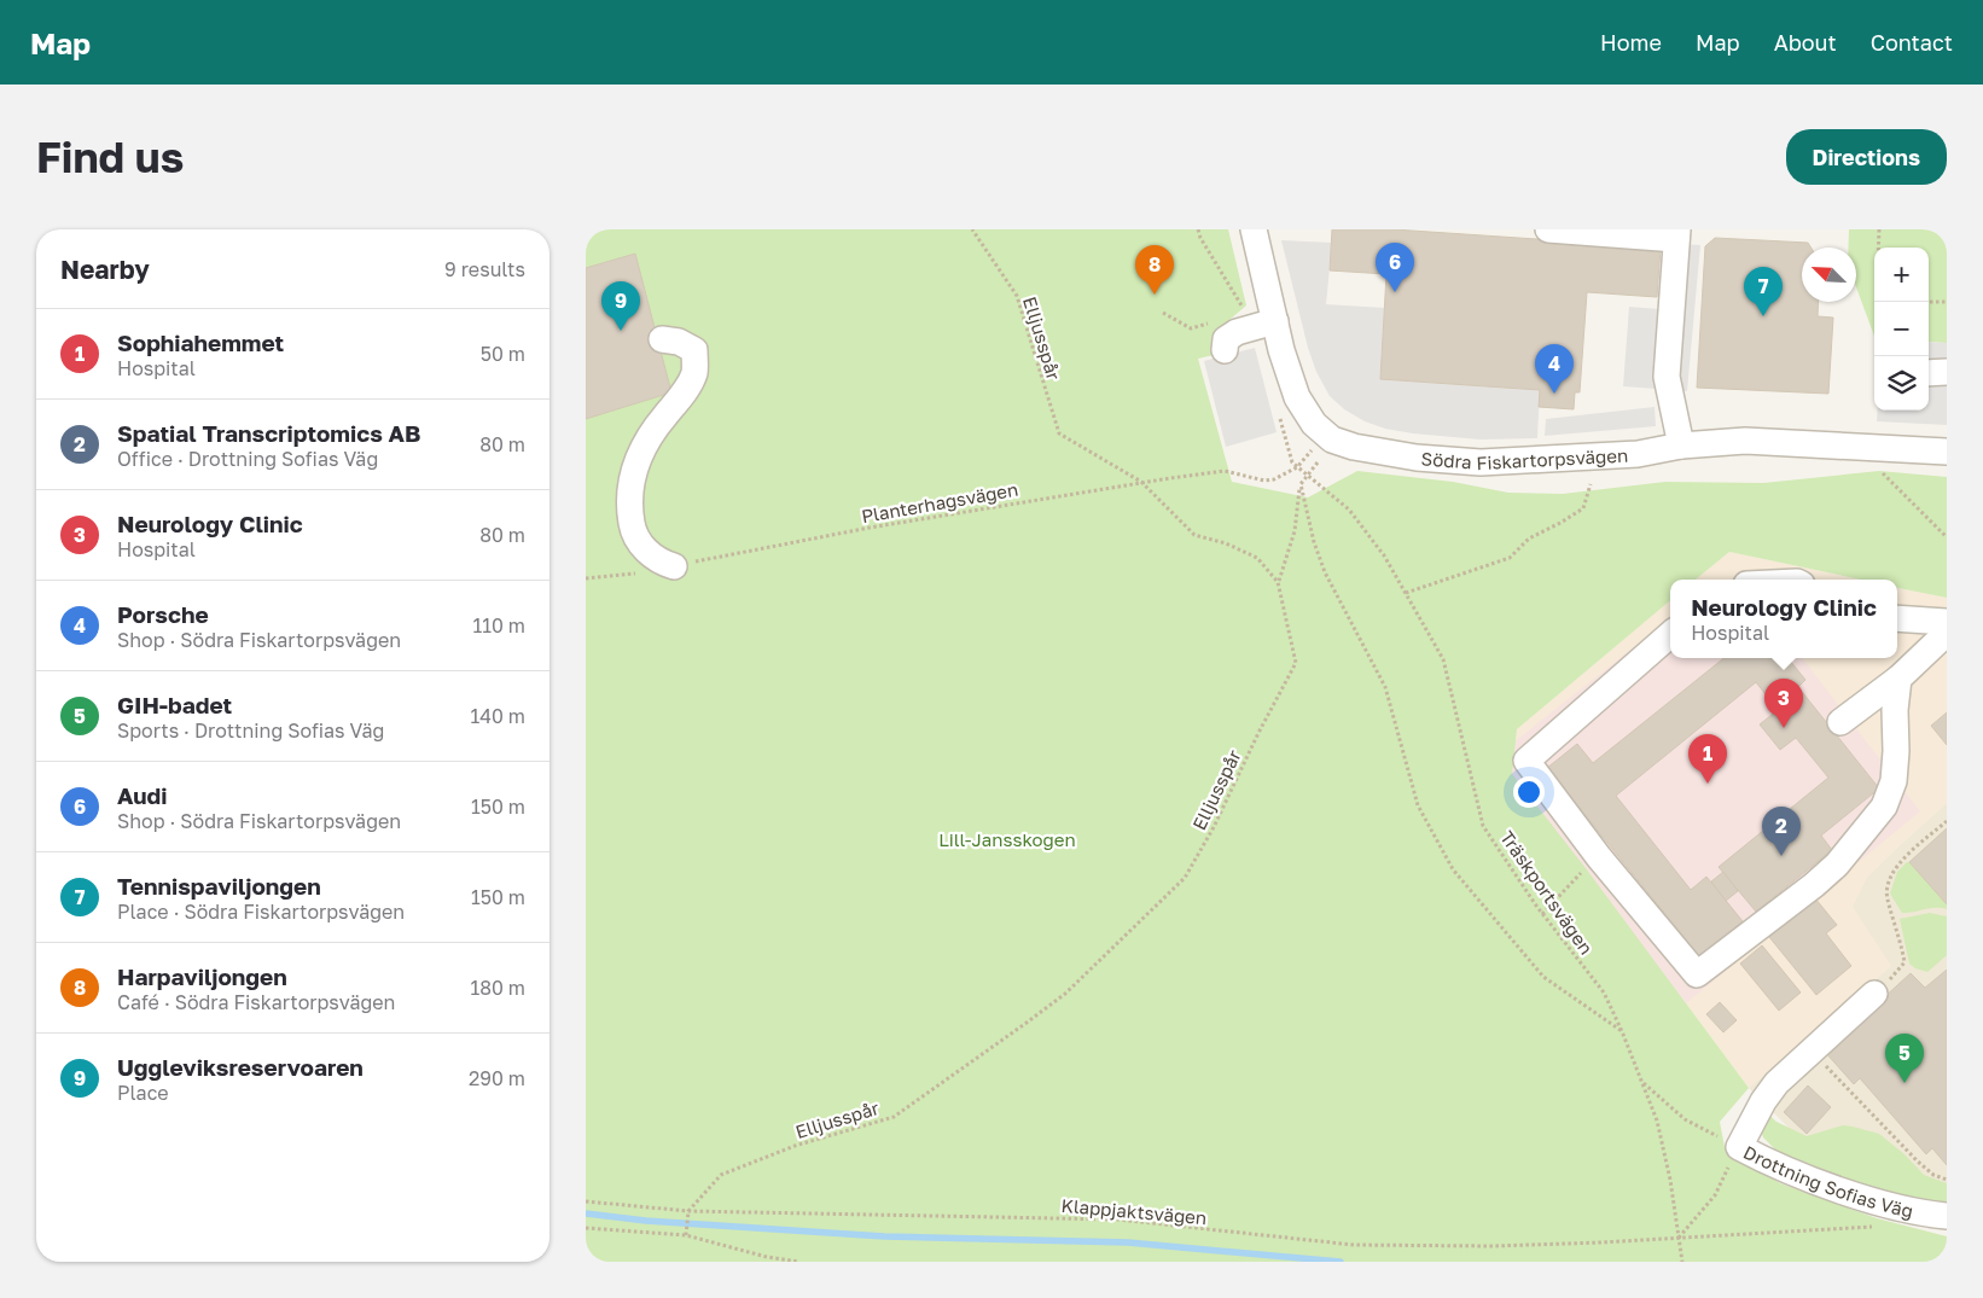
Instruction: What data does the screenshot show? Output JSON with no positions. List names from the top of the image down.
{
  "streets": {
    "street": ["Södra Fiskartorpsvägen", "Drottning Sofias Väg"],
    "path": [
      "Elljusspår",
      "Planterhagsvägen",
      "Träskportsvägen",
      "Klappjaktsvägen"
    ]
  },
  "crossings": [
    ["Elljusspår", "Planterhagsvägen"],
    ["Elljusspår", "Klappjaktsvägen"],
    ["Planterhagsvägen", "Träskportsvägen"],
    ["Träskportsvägen", "Klappjaktsvägen"],
    ["Drottning Sofias Väg", "Klappjaktsvägen"]
  ],
  "parks": ["Lill-Jansskogen"],
  "north": "top left",
  "page": {
    "header": "Map",
    "nav": [
      "Home",
      "Map",
      "About",
      "Contact"
    ],
    "buttons": "Directions",
    "title": "Find us",
    "heading": ["Nearby", "9 results"],
    "pins": [
      "6",
      "8",
      "7",
      "9",
      "4",
      "3",
      "1",
      "2",
      "5"
    ],
    "map_buttons": ["+", "−"],
    "list": [
      {
        "mark": "1",
        "name": "Sophiahemmet",
        "note": "Hospital",
        "value": "50 m"
      },
      {
        "mark": "2",
        "name": "Spatial Transcriptomics AB",
        "note": "Office · Drottning Sofias Väg",
        "value": "80 m"
      },
      {
        "mark": "3",
        "name": "Neurology Clinic",
        "note": "Hospital",
        "value": "80 m"
      },
      {
        "mark": "4",
        "name": "Porsche",
        "note": "Shop · Södra Fiskartorpsvägen",
        "value": "110 m"
      },
      {
        "mark": "5",
        "name": "GIH-badet",
        "note": "Sports · Drottning Sofias Väg",
        "value": "140 m"
      },
      {
        "mark": "6",
        "name": "Audi",
        "note": "Shop · Södra Fiskartorpsvägen",
        "value": "150 m"
      },
      {
        "mark": "7",
        "name": "Tennispaviljongen",
        "note": "Place · Södra Fiskartorpsvägen",
        "value": "150 m"
      },
      {
        "mark": "8",
        "name": "Harpaviljongen",
        "note": "Café · Södra Fiskartorpsvägen",
        "value": "180 m"
      },
      {
        "mark": "9",
        "name": "Uggleviksreservoaren",
        "note": "Place",
        "value": "290 m"
      }
    ],
    "popup": ["Neurology Clinic", "Hospital"]
  }
}
